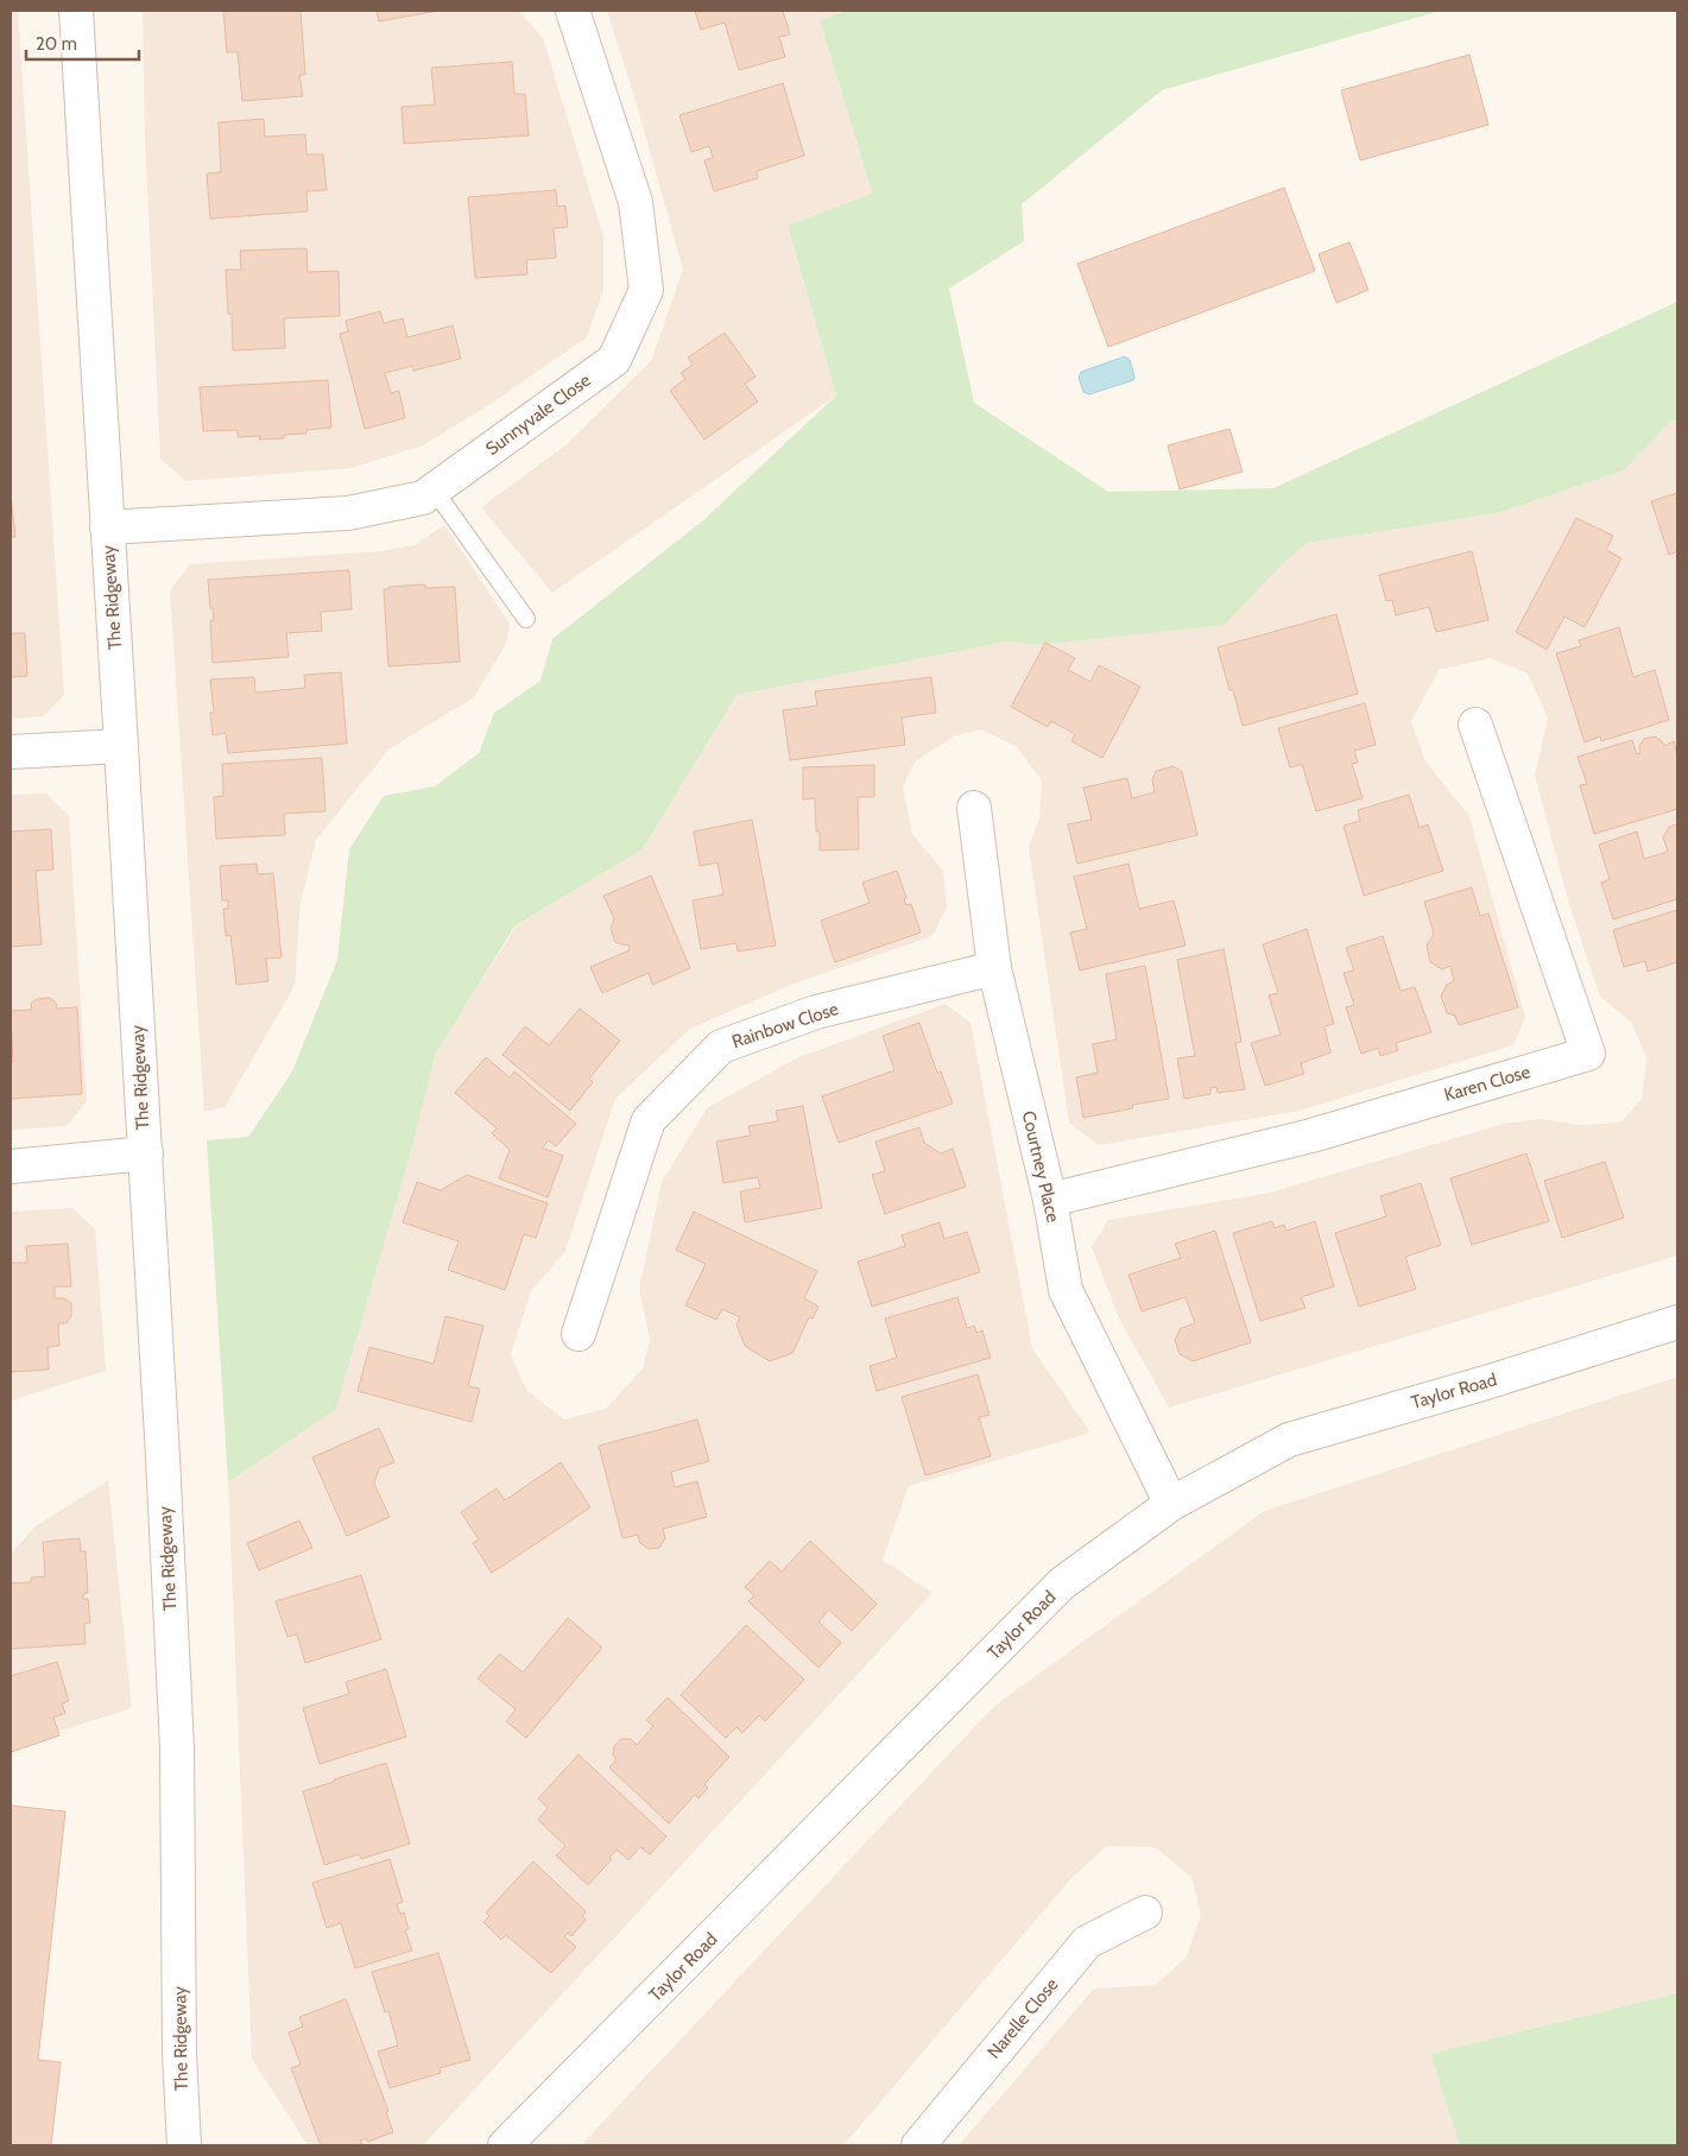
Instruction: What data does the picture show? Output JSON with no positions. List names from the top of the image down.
{
  "streets": {
    "street": [
      "Sunnyvale Close",
      "The Ridgeway",
      "Rainbow Close",
      "Karen Close",
      "Courtney Place",
      "Taylor Road",
      "Narelle Close"
    ]
  },
  "crossings": [
    ["Sunnyvale Close", "The Ridgeway"],
    ["Rainbow Close", "Courtney Place"],
    ["Karen Close", "Courtney Place"],
    ["Courtney Place", "Taylor Road"]
  ],
  "scale_bar": "20 m"
}
